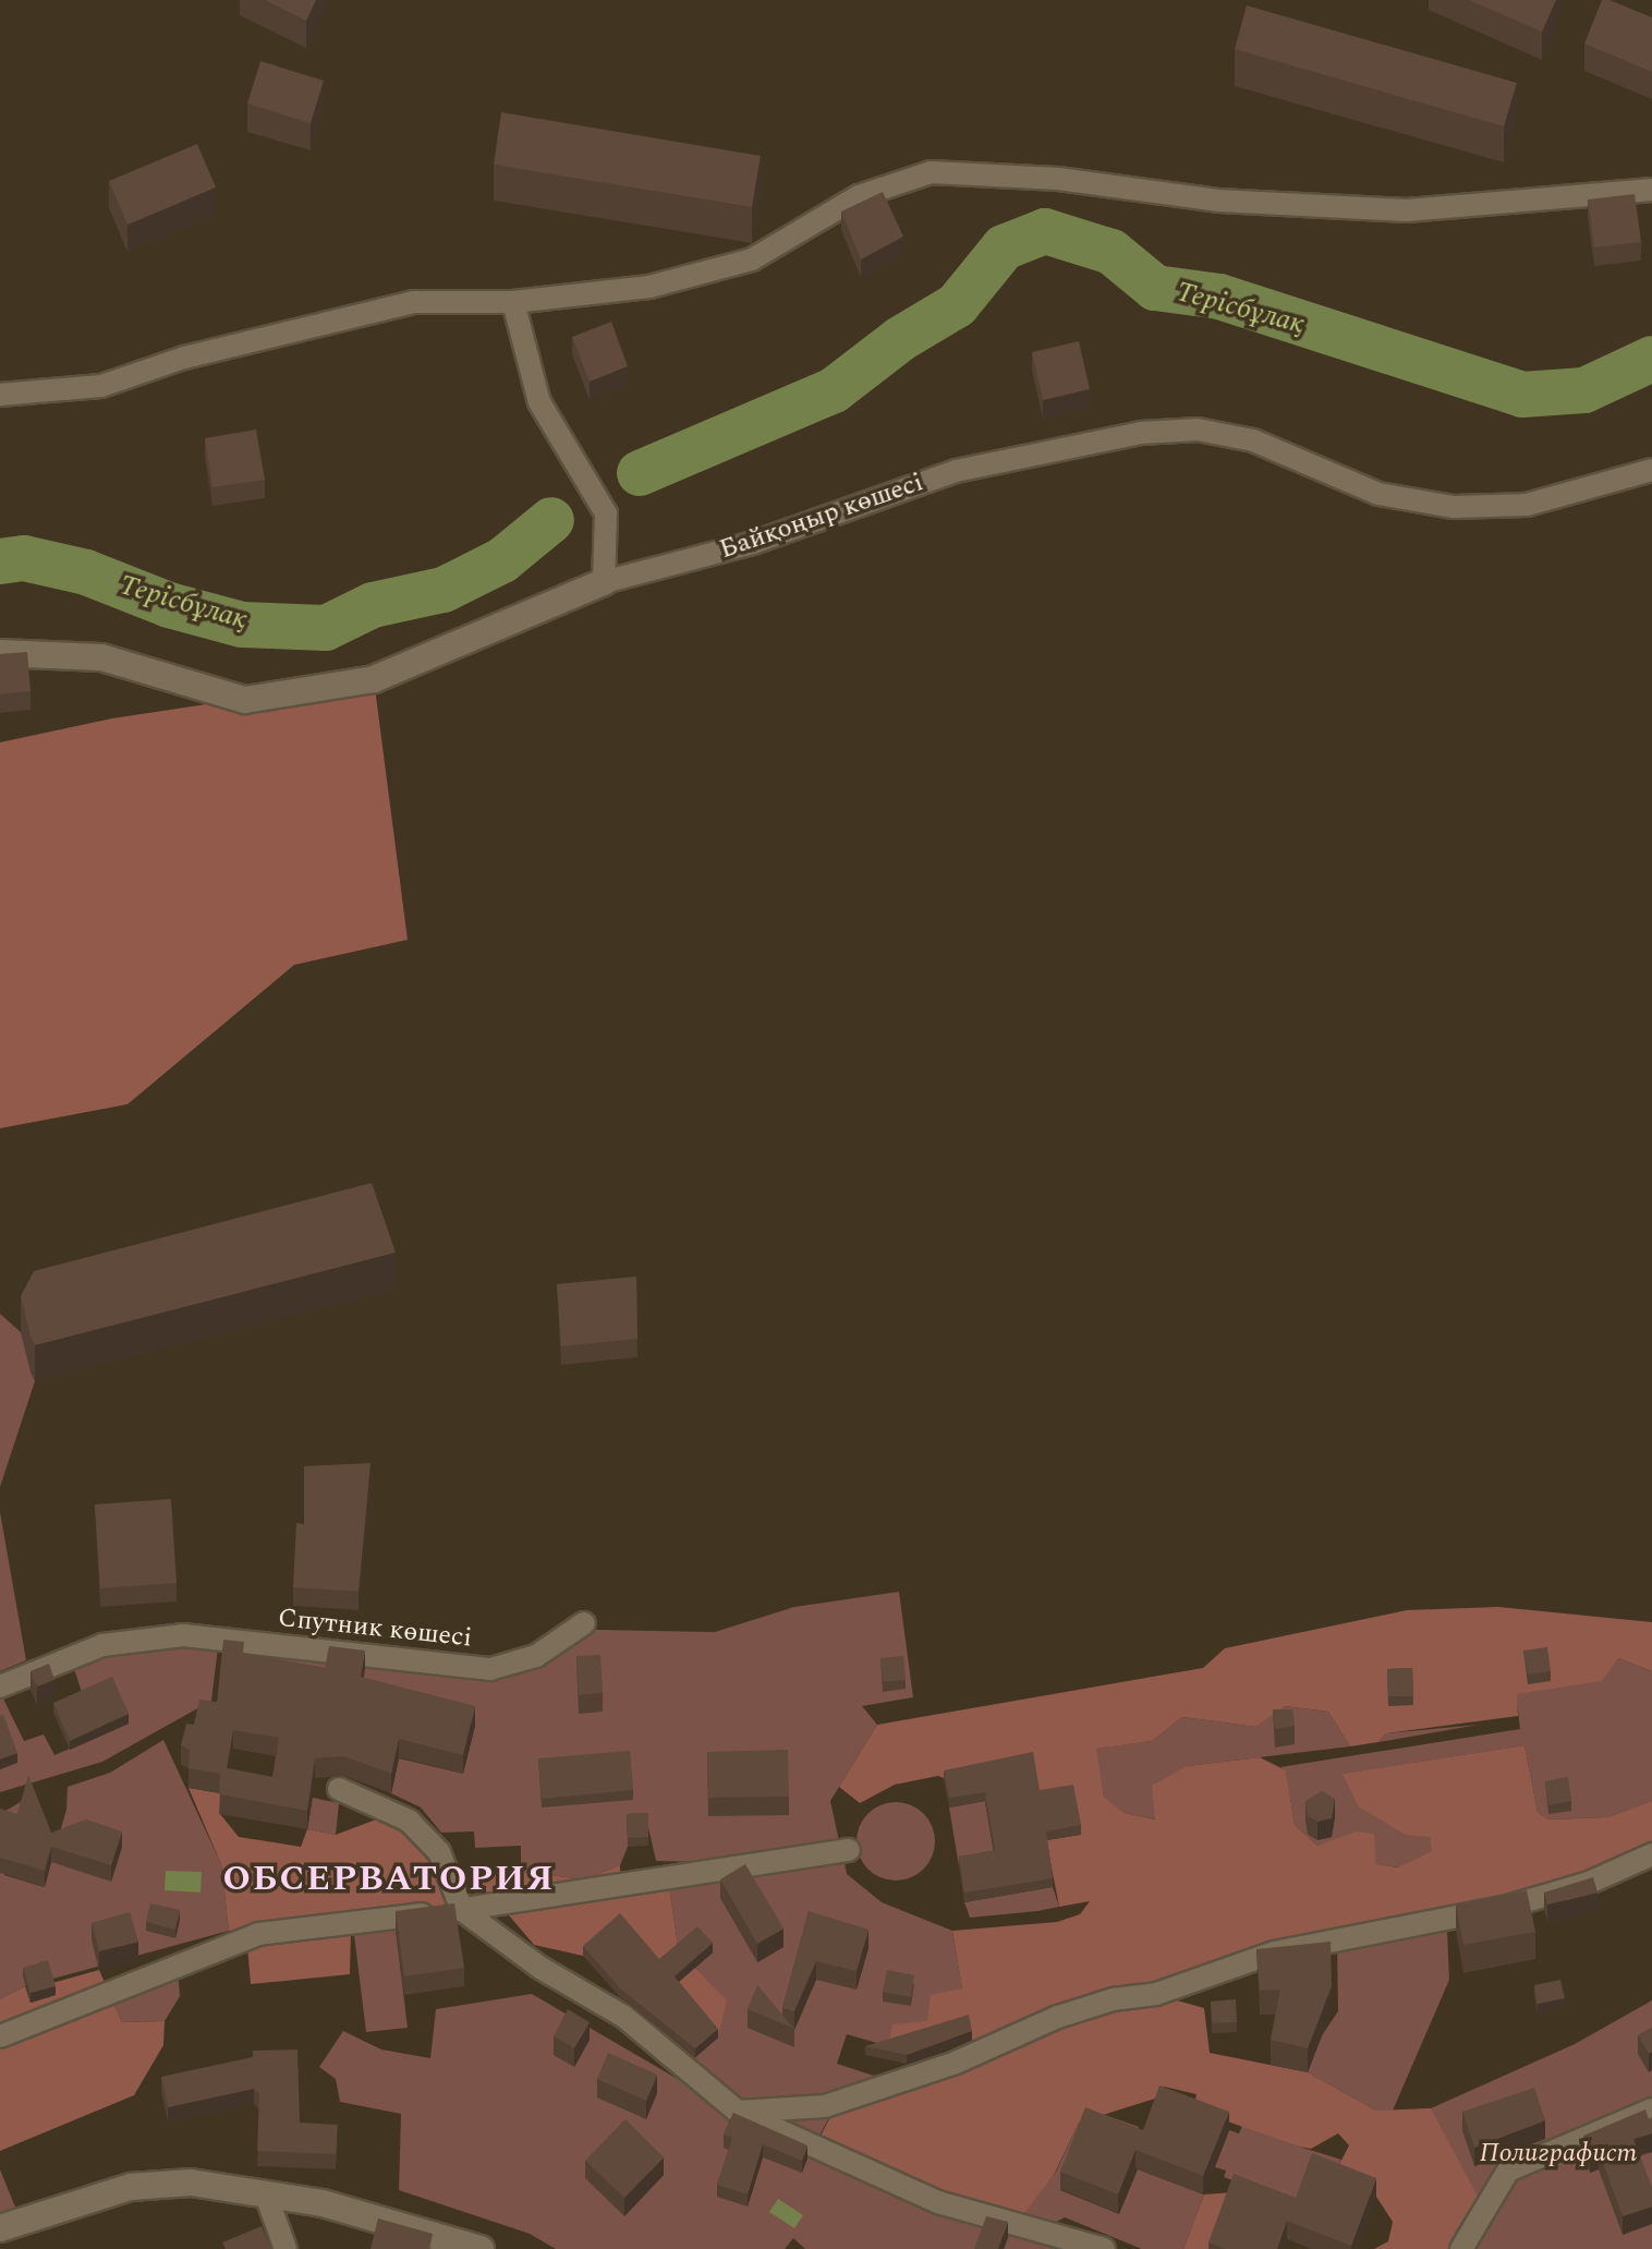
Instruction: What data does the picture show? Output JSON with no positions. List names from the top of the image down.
{
  "streets": {
    "street": ["Байқоңыр көшесі", "Спутник көшесі"]
  },
  "districts": ["ОБСЕРВАТОРИЯ"],
  "water": ["Терісбұлақ"],
  "parks": ["Полиграфист"]
}
